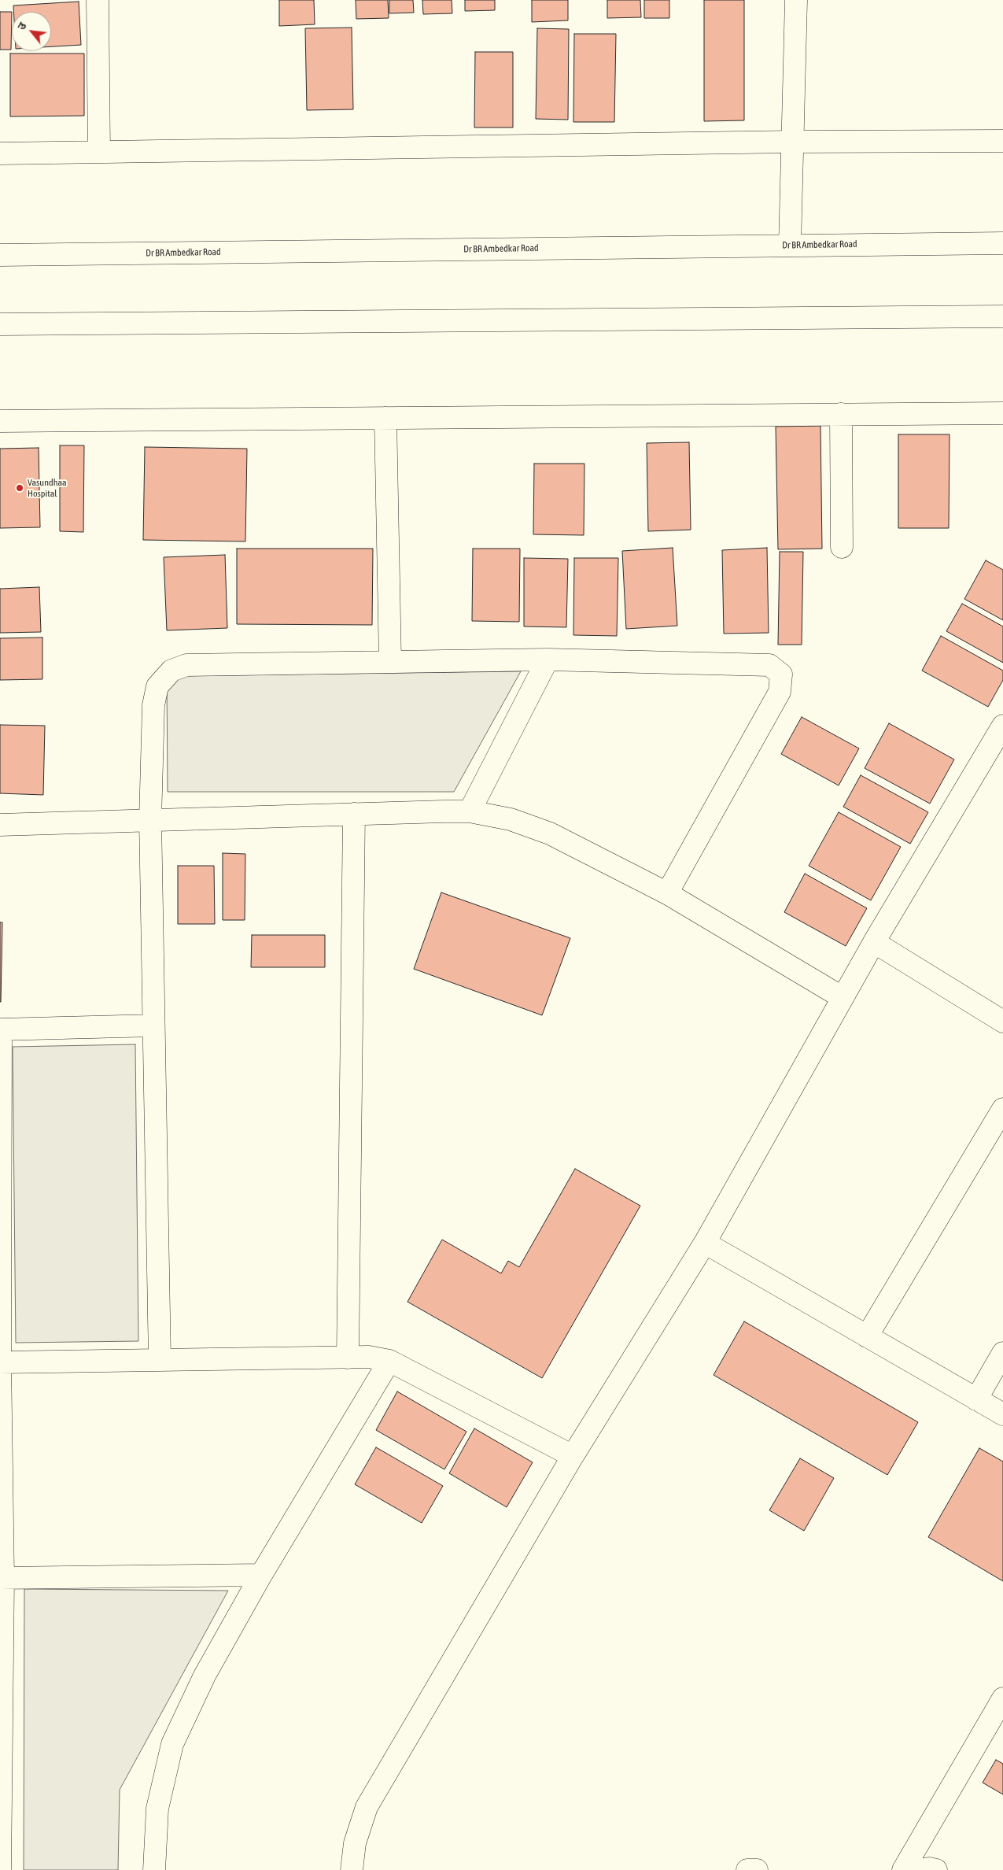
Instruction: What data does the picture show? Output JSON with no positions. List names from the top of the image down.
{
  "streets": {
    "street": ["Dr BR Ambedkar Road"]
  },
  "places": ["Vasundhaa Hospital"],
  "north": "top left"
}
